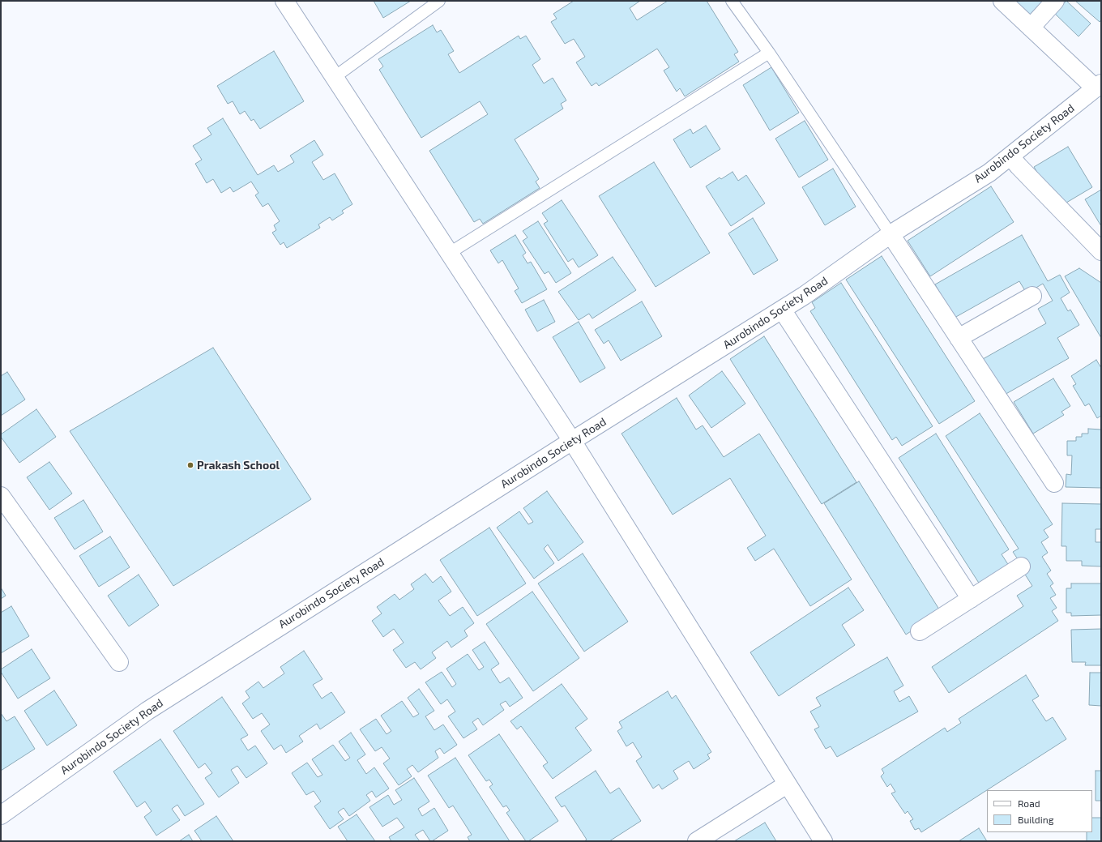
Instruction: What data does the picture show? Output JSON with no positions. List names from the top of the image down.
{
  "streets": {
    "street": ["Aurobindo Society Road"]
  },
  "places": ["Prakash School"],
  "legend": ["Road", "Building"]
}
